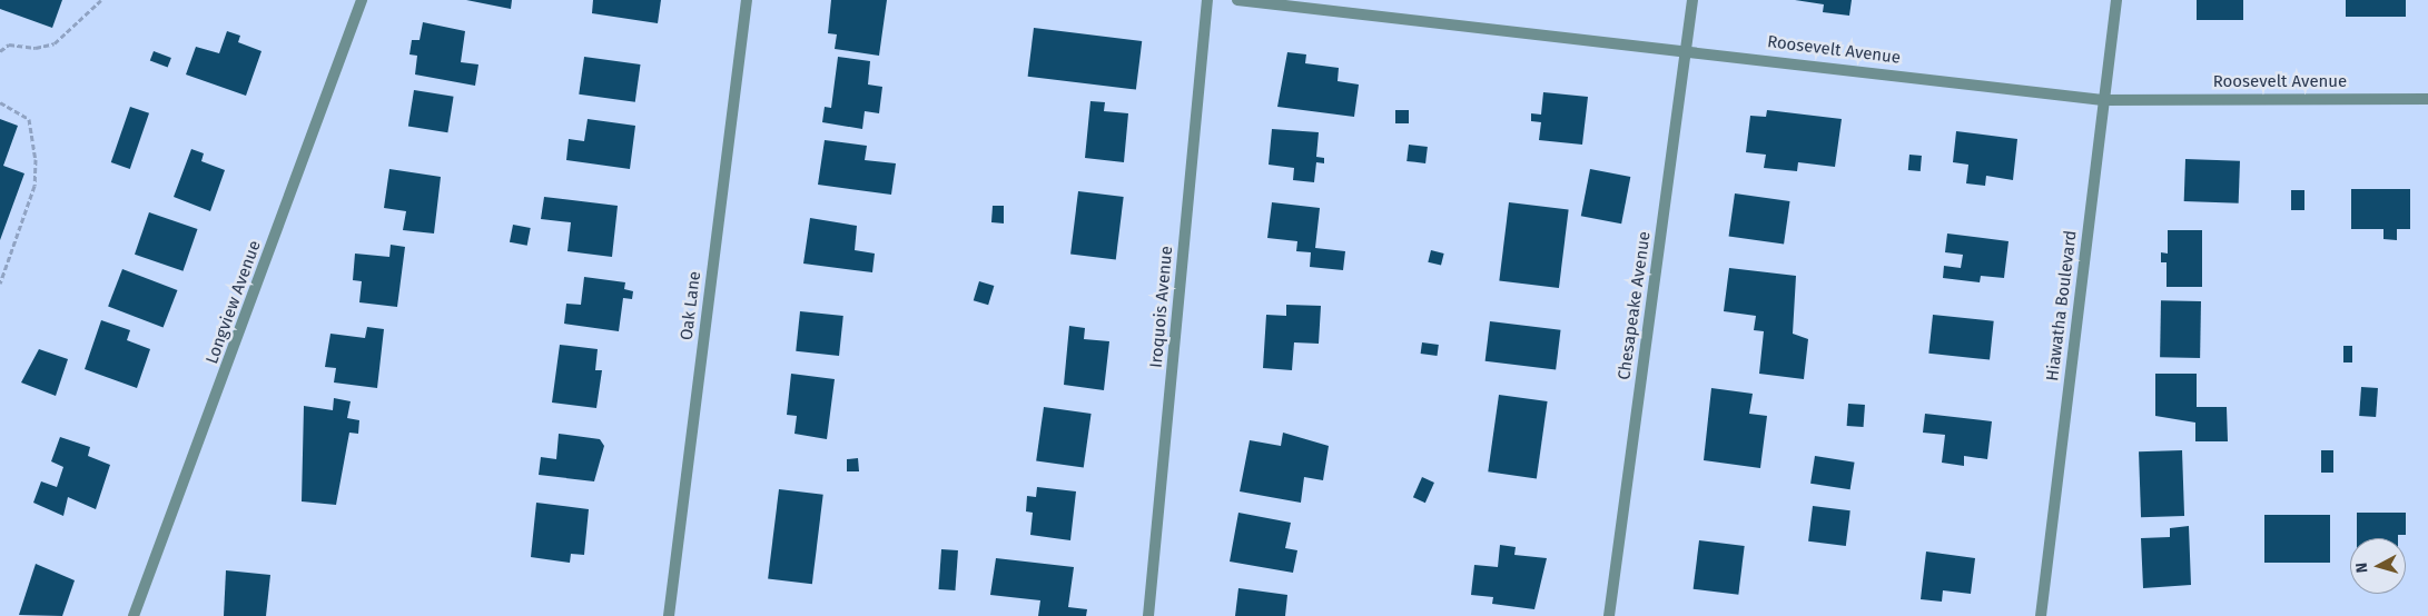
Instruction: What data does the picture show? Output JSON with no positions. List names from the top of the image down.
{
  "streets": {
    "street": [
      "Roosevelt Avenue",
      "Longview Avenue",
      "Oak Lane",
      "Chesapeake Avenue",
      "Hiawatha Boulevard",
      "Iroquois Avenue"
    ]
  },
  "crossings": [
    ["Roosevelt Avenue", "Chesapeake Avenue"],
    ["Roosevelt Avenue", "Hiawatha Boulevard"]
  ],
  "north": "left"
}
